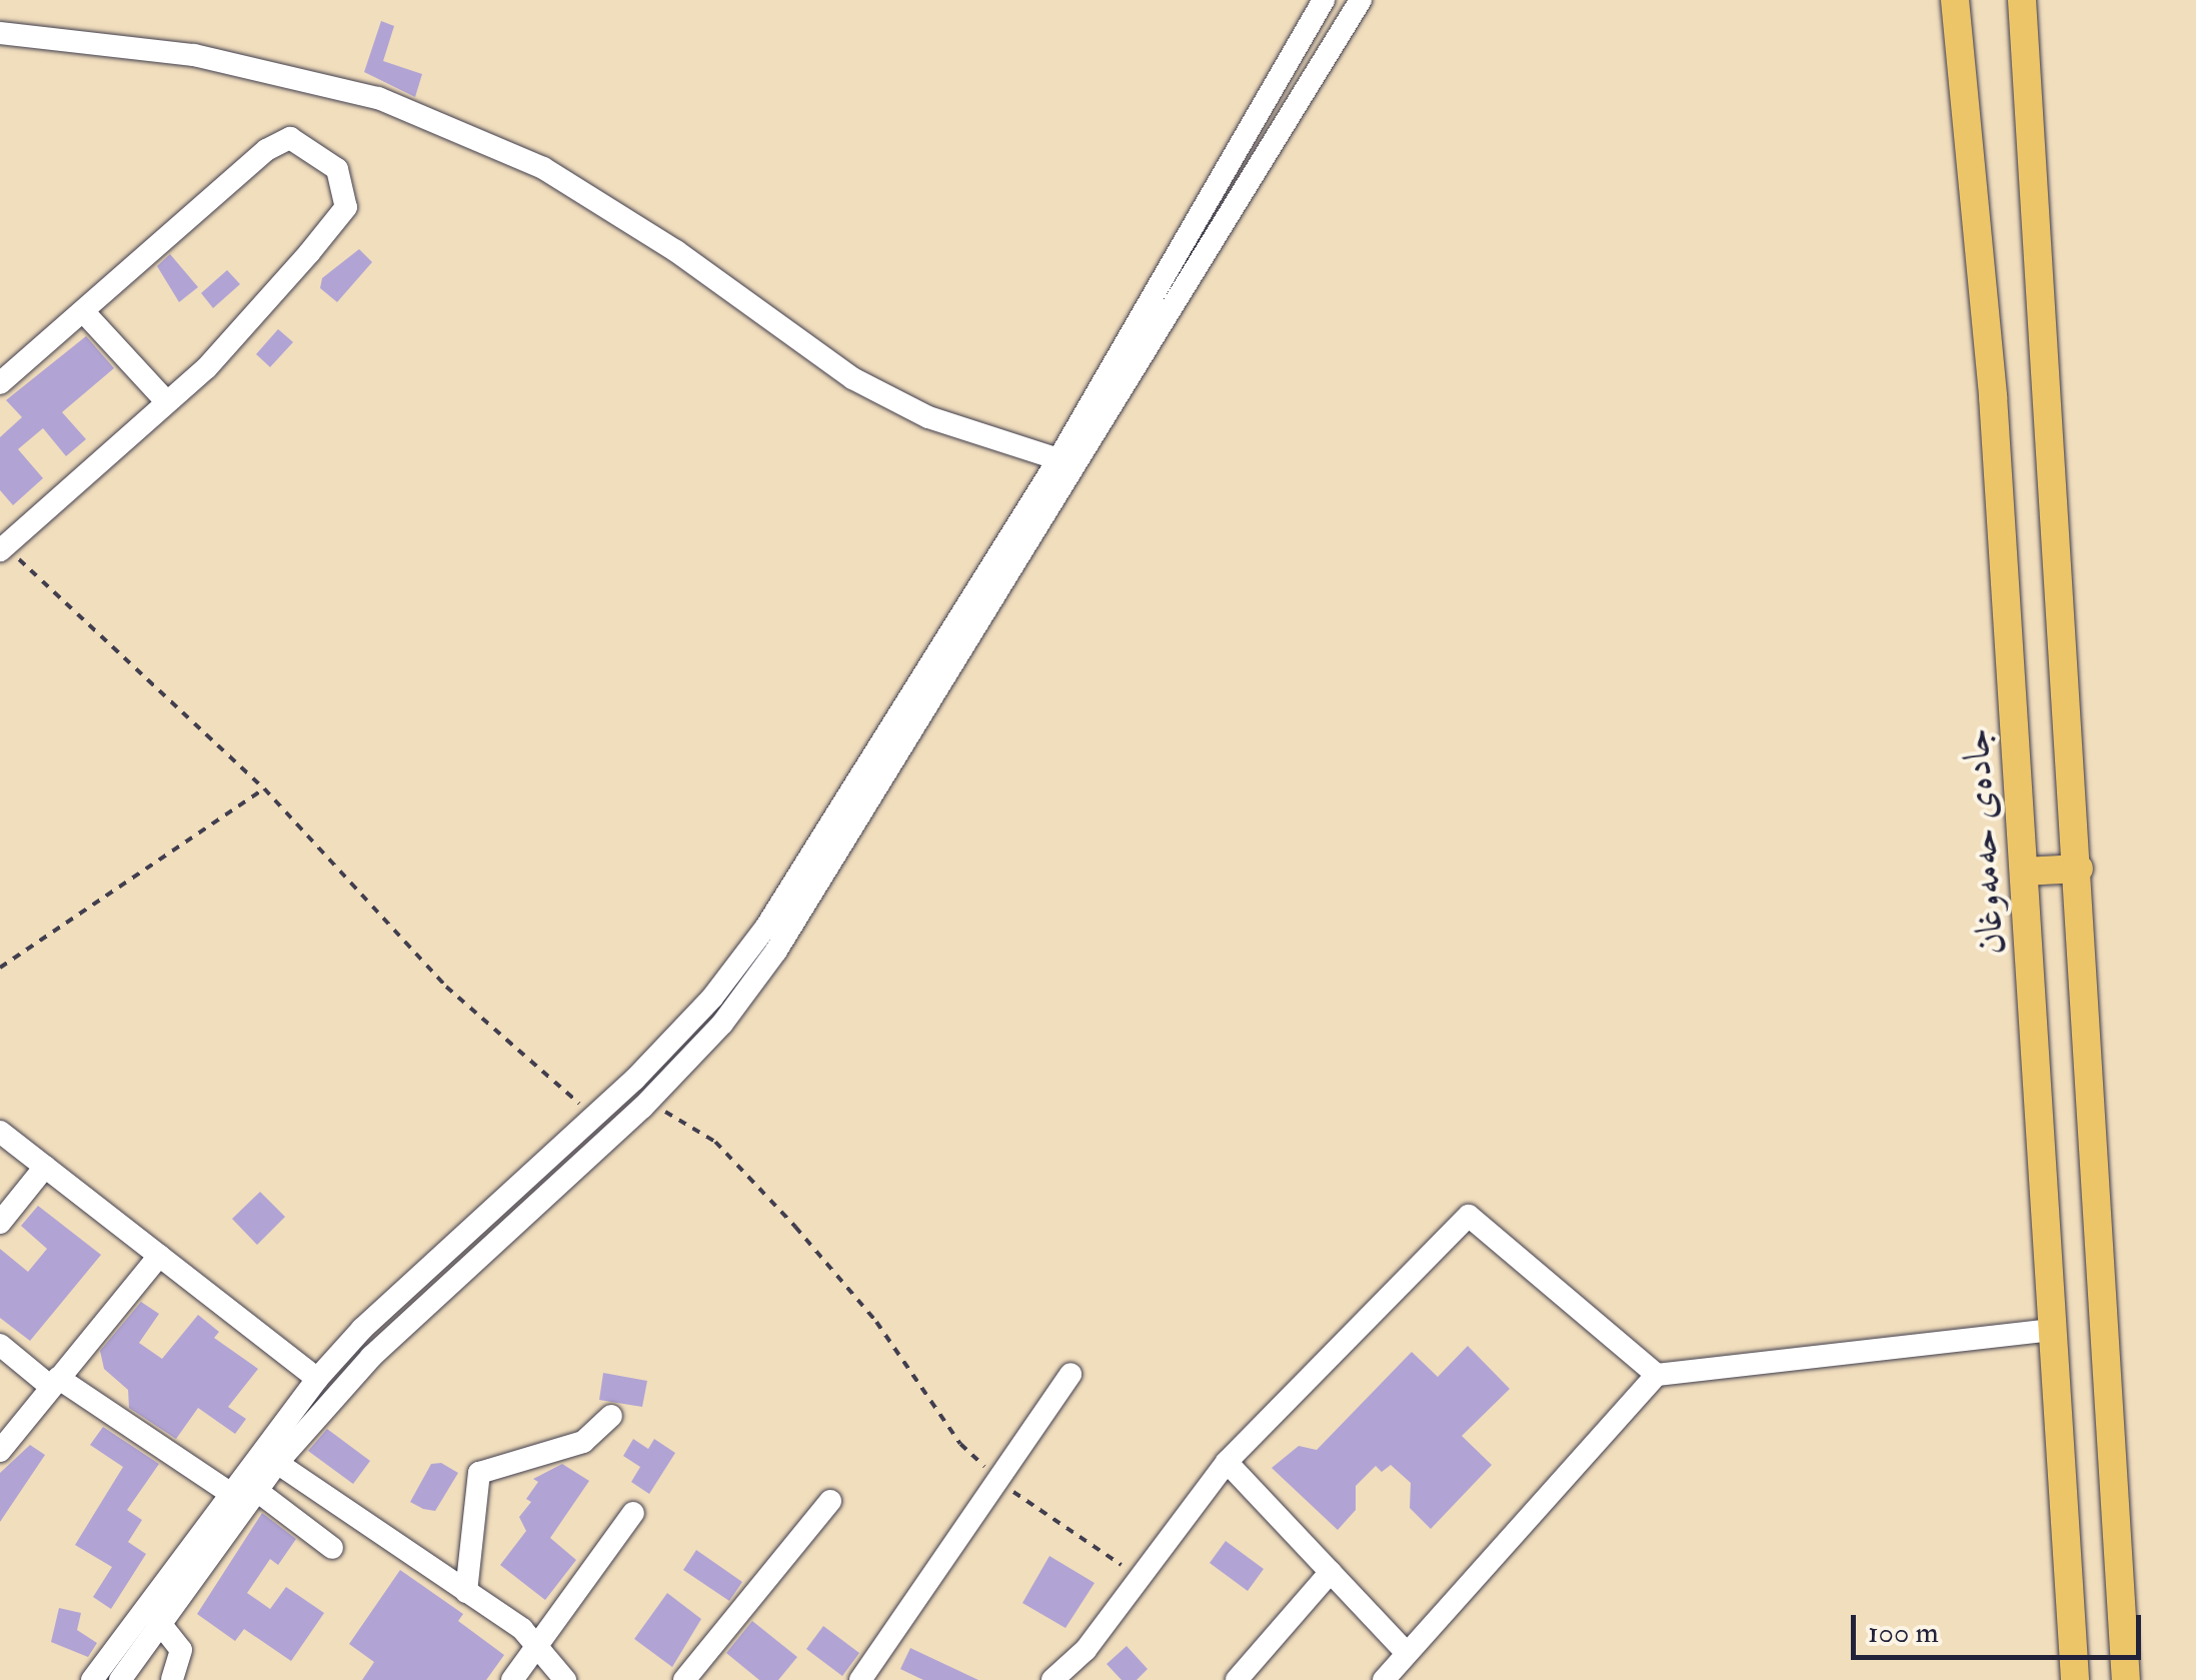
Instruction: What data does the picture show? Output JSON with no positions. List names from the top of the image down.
{
  "streets": {
    "main road": ["جادەی حەمەوغان"]
  },
  "scale_bar": "100 m"
}
